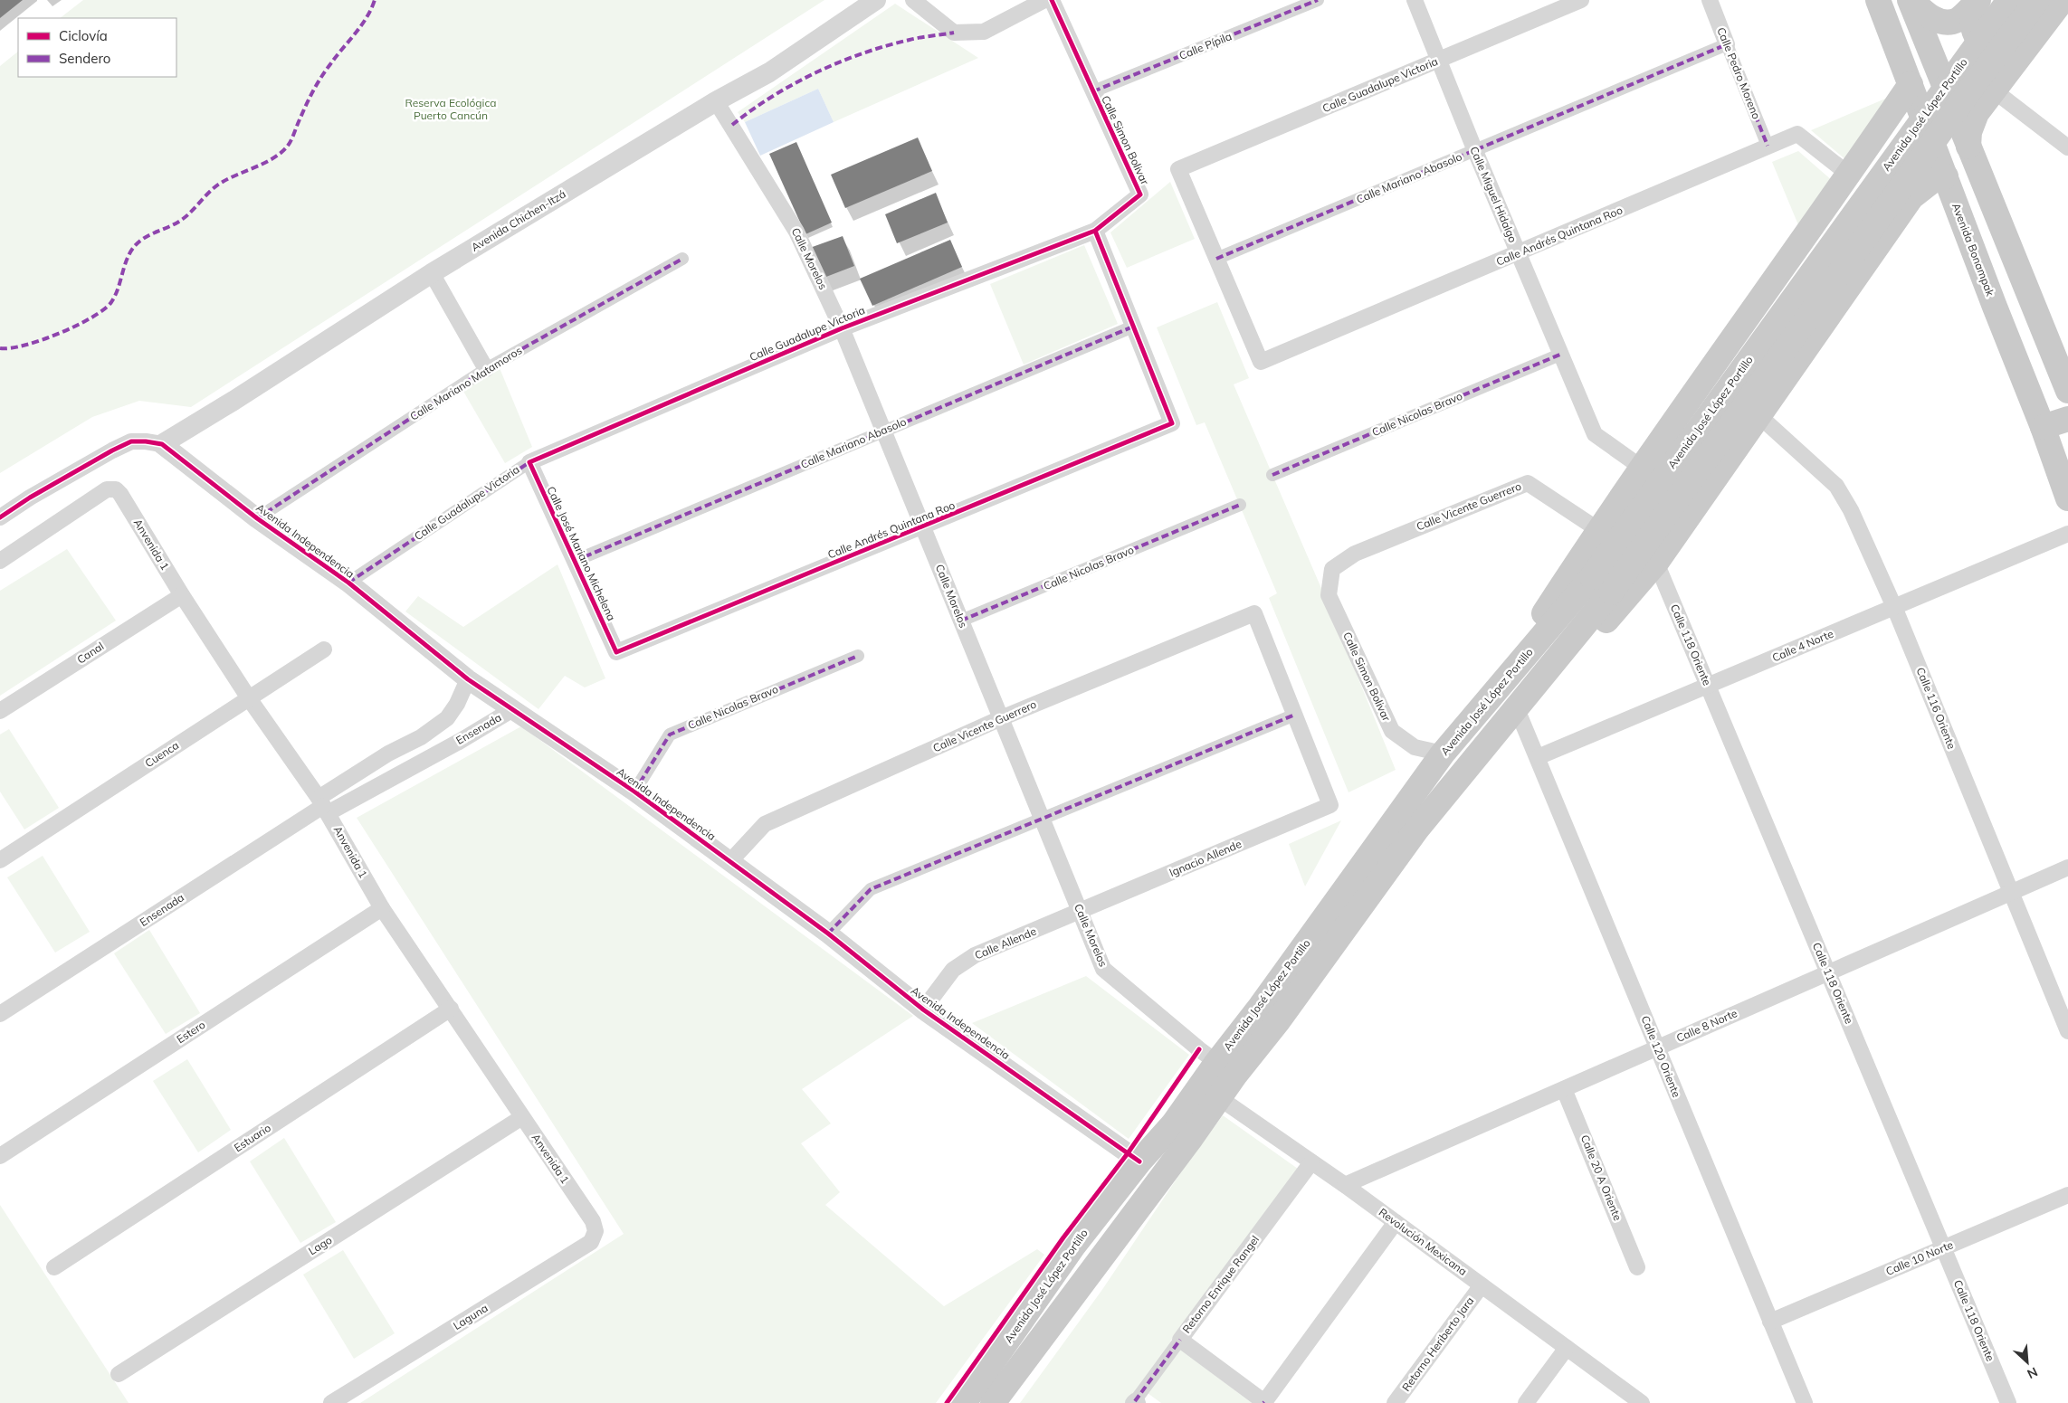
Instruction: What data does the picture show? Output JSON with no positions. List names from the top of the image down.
{
  "streets": {
    "main road": ["Avenida José López Portillo", "Avenida Bonampak"],
    "street": [
      "Calle Pípila",
      "Calle Pedro Moreno",
      "Calle Guadalupe Victoria",
      "Calle Simon Bolivar",
      "Calle Mariano Abasolo",
      "Calle Miguel Hidalgo",
      "Avenida Chichen-Itzá",
      "Calle Andrés Quintana Roo",
      "Calle Morelos",
      "Calle Mariano Matamoros",
      "Calle Nicolas Bravo",
      "Calle Vicente Guerrero",
      "Avenida Independencia",
      "Anvenida 1",
      "Calle José Mariano Michelena",
      "Calle 118 Oriente",
      "Calle 4 Norte",
      "Canal",
      "Calle 116 Oriente",
      "Ensenada",
      "Cuenca",
      "Ignacio Allende",
      "Calle Allende",
      "Calle 8 Norte",
      "Estero",
      "Calle 120 Oriente",
      "Estuario",
      "Calle 20 A Oriente",
      "Revolución Mexicana",
      "Lago",
      "Calle 10 Norte",
      "Retorno Enrique Rangel",
      "Laguna",
      "Retorno Heriberto Jara"
    ]
  },
  "crossings": [
    ["Calle Pípila", "Calle Simon Bolivar"],
    ["Calle Pedro Moreno", "Calle Mariano Abasolo"],
    ["Calle Pedro Moreno", "Calle Andrés Quintana Roo"],
    ["Calle Guadalupe Victoria", "Calle Simon Bolivar"],
    ["Calle Guadalupe Victoria", "Calle Mariano Abasolo"],
    ["Calle Guadalupe Victoria", "Calle Miguel Hidalgo"],
    ["Calle Guadalupe Victoria", "Calle Andrés Quintana Roo"],
    ["Calle Guadalupe Victoria", "Calle Morelos"],
    ["Calle Guadalupe Victoria", "Avenida Independencia"],
    ["Calle Guadalupe Victoria", "Calle José Mariano Michelena"],
    ["Avenida José López Portillo", "Calle Simon Bolivar"],
    ["Avenida José López Portillo", "Calle Morelos"],
    ["Avenida José López Portillo", "Avenida Independencia"],
    ["Avenida José López Portillo", "Calle 120 Oriente"],
    ["Avenida José López Portillo", "Revolución Mexicana"],
    ["Calle Simon Bolivar", "Calle Vicente Guerrero"],
    ["Calle Mariano Abasolo", "Calle Miguel Hidalgo"],
    ["Calle Mariano Abasolo", "Calle Andrés Quintana Roo"],
    ["Calle Mariano Abasolo", "Calle Morelos"],
    ["Calle Mariano Abasolo", "Calle José Mariano Michelena"],
    ["Calle Miguel Hidalgo", "Calle Andrés Quintana Roo"],
    ["Calle Miguel Hidalgo", "Calle Nicolas Bravo"],
    ["Avenida Chichen-Itzá", "Calle Morelos"],
    ["Avenida Chichen-Itzá", "Avenida Independencia"],
    ["Calle Andrés Quintana Roo", "Calle Morelos"],
    ["Calle Andrés Quintana Roo", "Calle José Mariano Michelena"],
    ["Calle Morelos", "Calle Nicolas Bravo"],
    ["Calle Morelos", "Calle Vicente Guerrero"],
    ["Calle Morelos", "Ignacio Allende"],
    ["Calle Morelos", "Calle Allende"],
    ["Calle Mariano Matamoros", "Avenida Independencia"],
    ["Calle Nicolas Bravo", "Avenida Independencia"],
    ["Calle Vicente Guerrero", "Avenida Independencia"],
    ["Calle Vicente Guerrero", "Ignacio Allende"],
    ["Avenida Independencia", "Ensenada"],
    ["Avenida Independencia", "Calle Allende"],
    ["Anvenida 1", "Canal"],
    ["Anvenida 1", "Ensenada"],
    ["Anvenida 1", "Cuenca"],
    ["Anvenida 1", "Estero"],
    ["Anvenida 1", "Estuario"],
    ["Anvenida 1", "Lago"],
    ["Anvenida 1", "Laguna"],
    ["Calle 118 Oriente", "Calle 4 Norte"],
    ["Calle 118 Oriente", "Calle 8 Norte"],
    ["Calle 118 Oriente", "Calle 10 Norte"],
    ["Calle 4 Norte", "Calle 116 Oriente"],
    ["Calle 4 Norte", "Calle 120 Oriente"],
    ["Calle 116 Oriente", "Calle 8 Norte"],
    ["Ignacio Allende", "Calle Allende"],
    ["Calle 8 Norte", "Calle 120 Oriente"],
    ["Calle 8 Norte", "Calle 20 A Oriente"],
    ["Calle 8 Norte", "Revolución Mexicana"],
    ["Calle 120 Oriente", "Calle 10 Norte"],
    ["Revolución Mexicana", "Retorno Enrique Rangel"],
    ["Revolución Mexicana", "Retorno Heriberto Jara"]
  ],
  "parks": ["Reserva Ecológica Puerto Cancún"],
  "legend": ["Ciclovía", "Sendero"],
  "north": "bottom right"
}
